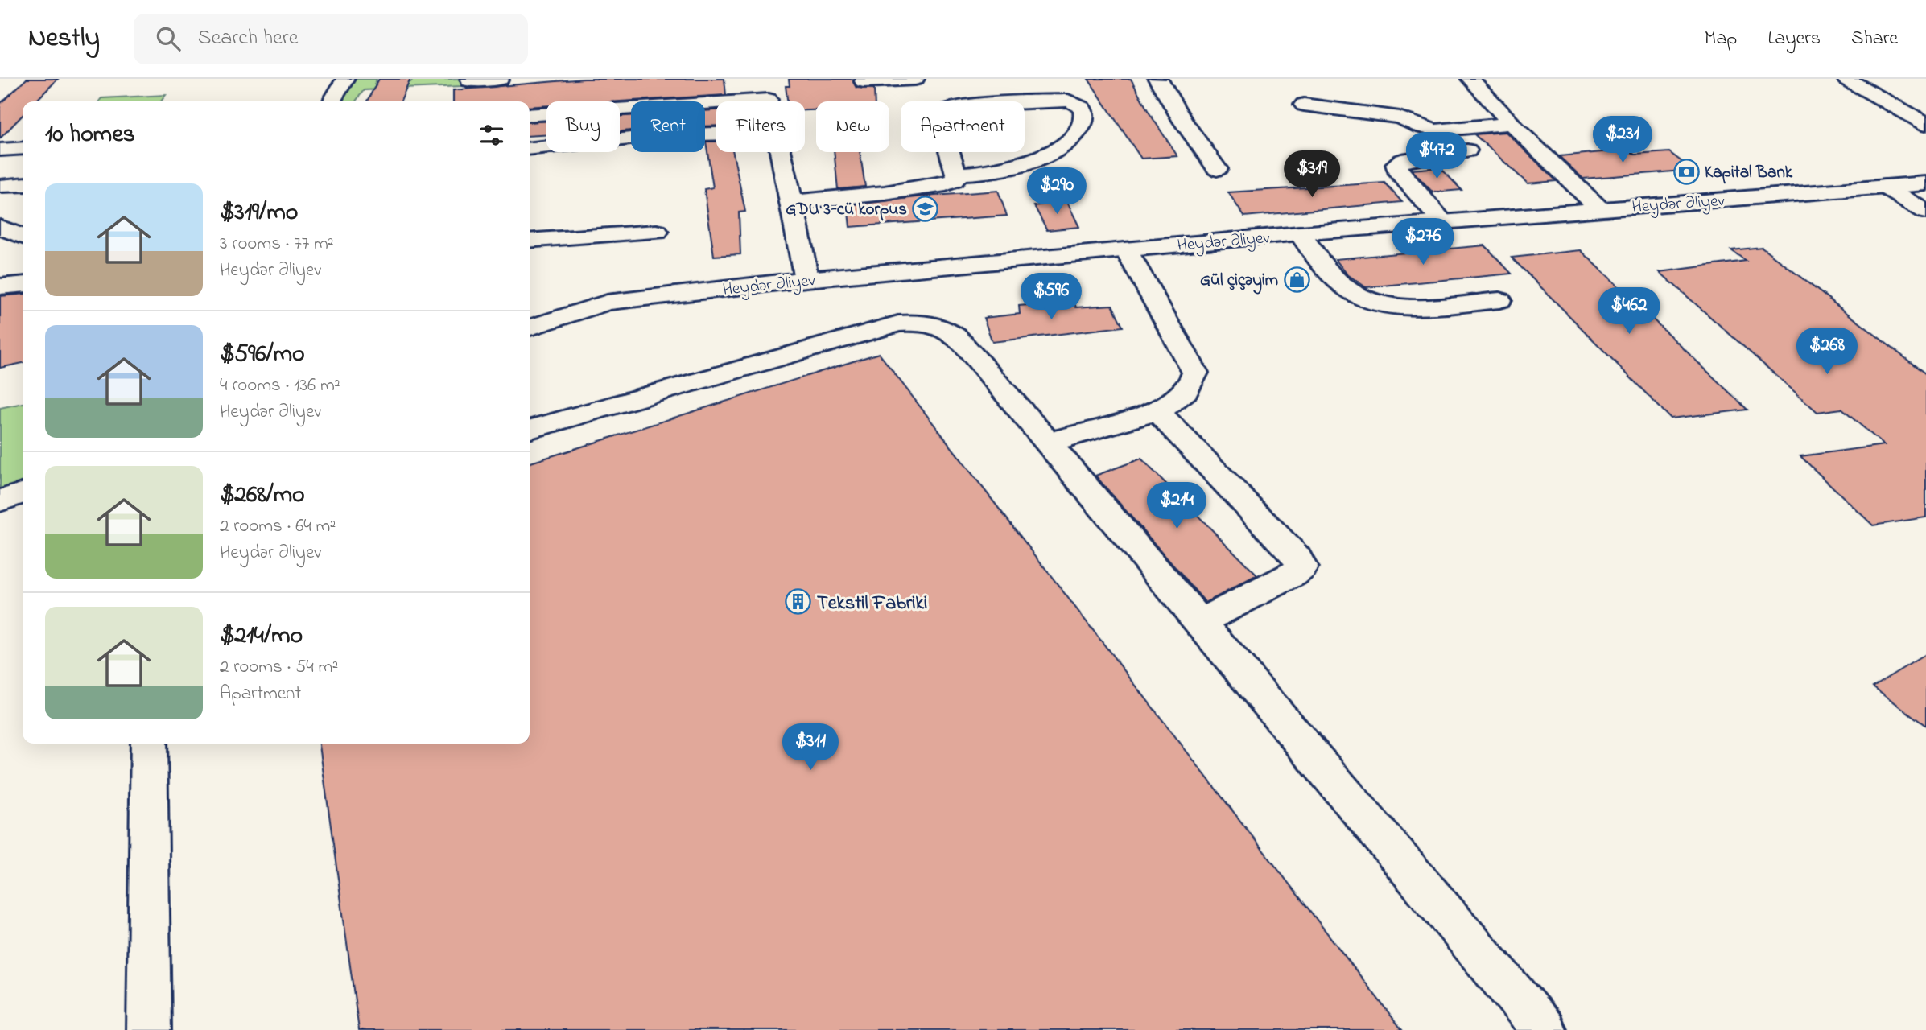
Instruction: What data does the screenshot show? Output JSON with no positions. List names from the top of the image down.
{
  "streets": {
    "street": ["Heydər Əliyev"]
  },
  "places": {
    "bank": ["Kapital Bank"],
    "school or university": ["GDU 3-cü korpus"],
    "shop": ["Gül çiçəyim"],
    "building": ["Tekstil Fabriki"]
  },
  "page": {
    "header": "Nestly",
    "search": "Search here",
    "nav": ["Map", "Layers", "Share"],
    "chip": [
      "Buy",
      "Rent",
      "Filters",
      "New",
      "Apartment"
    ],
    "heading": "10 homes",
    "price": [
      "$231",
      "$472",
      "$319",
      "$290",
      "$276",
      "$596",
      "$462",
      "$268",
      "$214",
      "$311"
    ],
    "list": [
      {
        "name": "$319/mo",
        "note": "3 rooms · 77 m² · Heydər Əliyev"
      },
      {
        "name": "$596/mo",
        "note": "4 rooms · 136 m² · Heydər Əliyev"
      },
      {
        "name": "$268/mo",
        "note": "2 rooms · 64 m² · Heydər Əliyev"
      },
      {
        "name": "$214/mo",
        "note": "2 rooms · 54 m² · Apartment"
      }
    ]
  }
}
